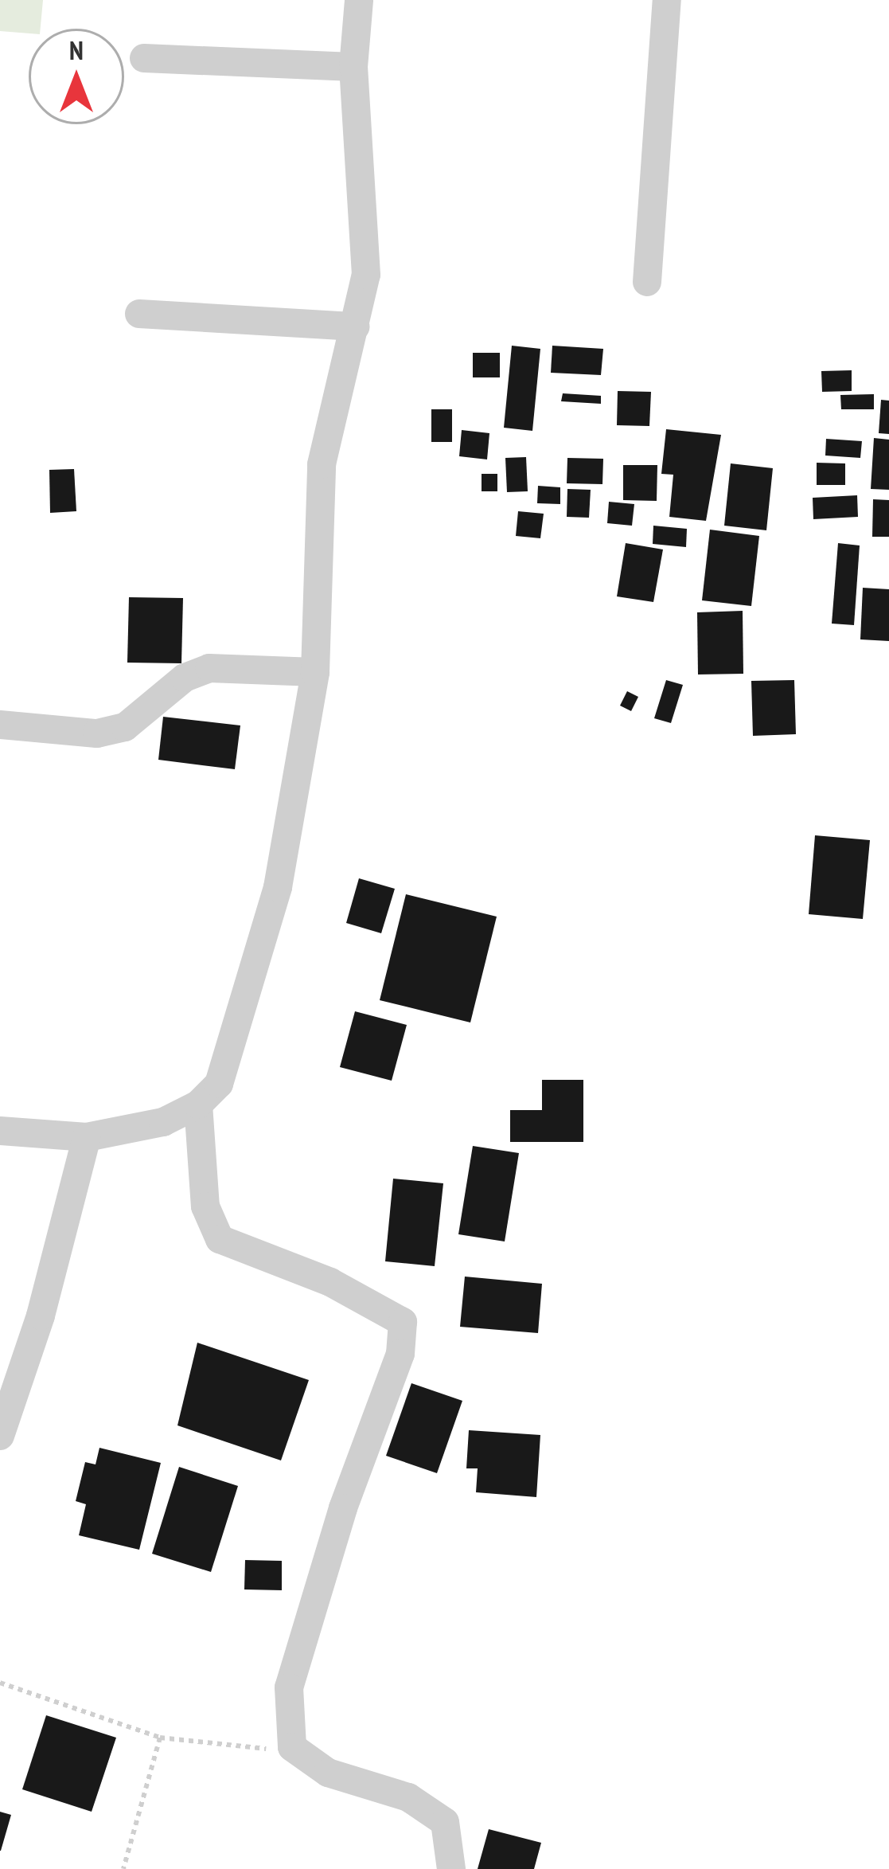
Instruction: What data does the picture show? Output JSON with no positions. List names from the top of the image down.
{
  "north": "top"
}
